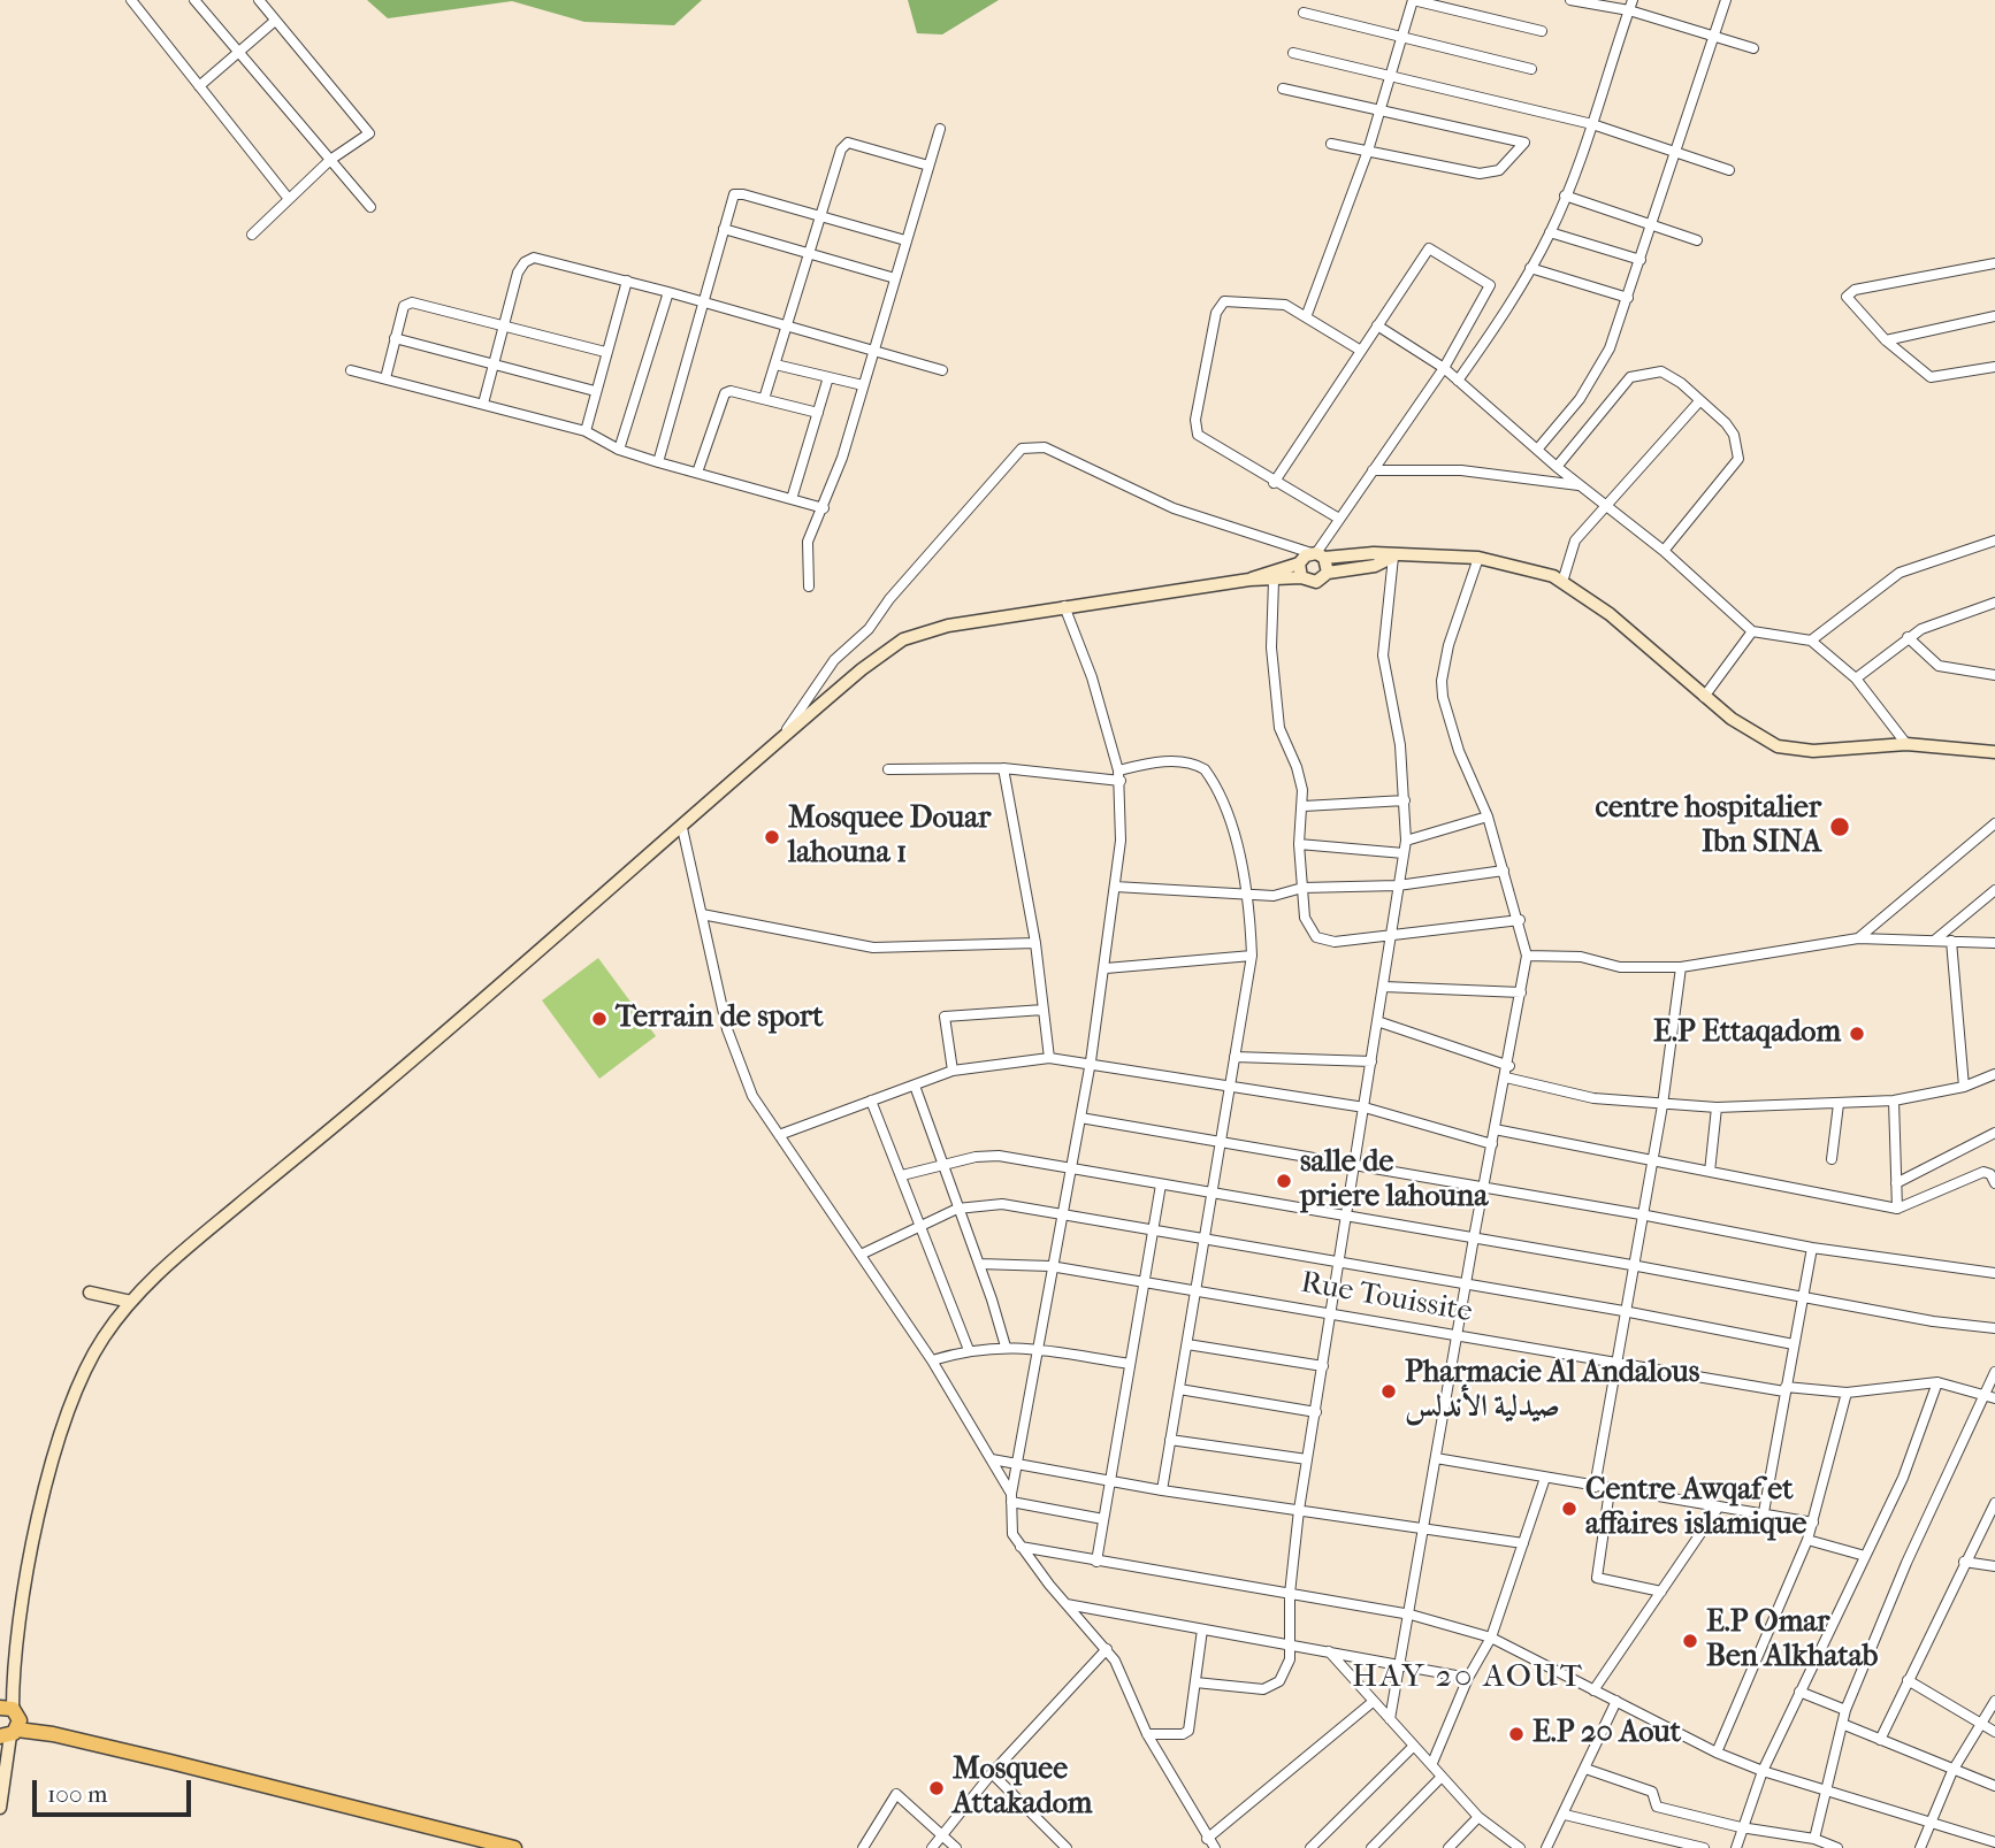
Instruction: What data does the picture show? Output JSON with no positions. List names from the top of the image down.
{
  "streets": {
    "street": ["Rue Touissite"]
  },
  "districts": ["HAY 20 AOUT"],
  "places": [
    "centre hospitalier Ibn SINA",
    "Mosquee Douar lahouna 1",
    "Terrain de sport",
    "E.P Ettaqadom",
    "salle de priere lahouna",
    "Pharmacie Al Andalous صيدلية الأندلس",
    "Centre Awqaf et affaires islamique",
    "E.P Omar Ben Alkhatab",
    "E.P 20 Aout",
    "Mosquee Attakadom"
  ],
  "scale_bar": "100 m"
}
